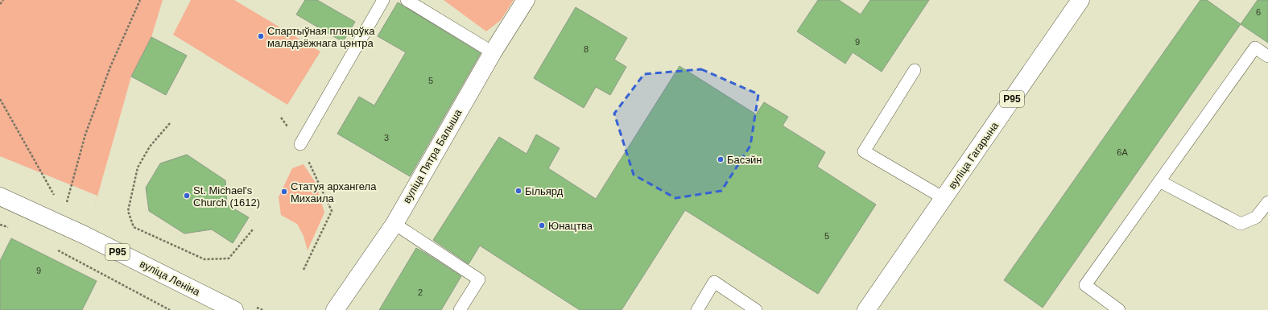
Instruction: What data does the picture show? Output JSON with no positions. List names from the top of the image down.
{
  "streets": {
    "main road": [
      "Р95",
      "вуліца Гагарына",
      "вуліца Пятра Балыша",
      "вуліца Леніна"
    ]
  },
  "places": [
    "Спартыўная пляцоўка маладзёжнага цэнтра",
    "Басэйн",
    "Більярд",
    "Статуя архангела Михаила",
    "St. Michael's Church (1612)",
    "Юнацтва"
  ],
  "house_numbers": [
    "6",
    "9",
    "8",
    "5",
    "3",
    "6А",
    "5",
    "9",
    "2"
  ]
}
